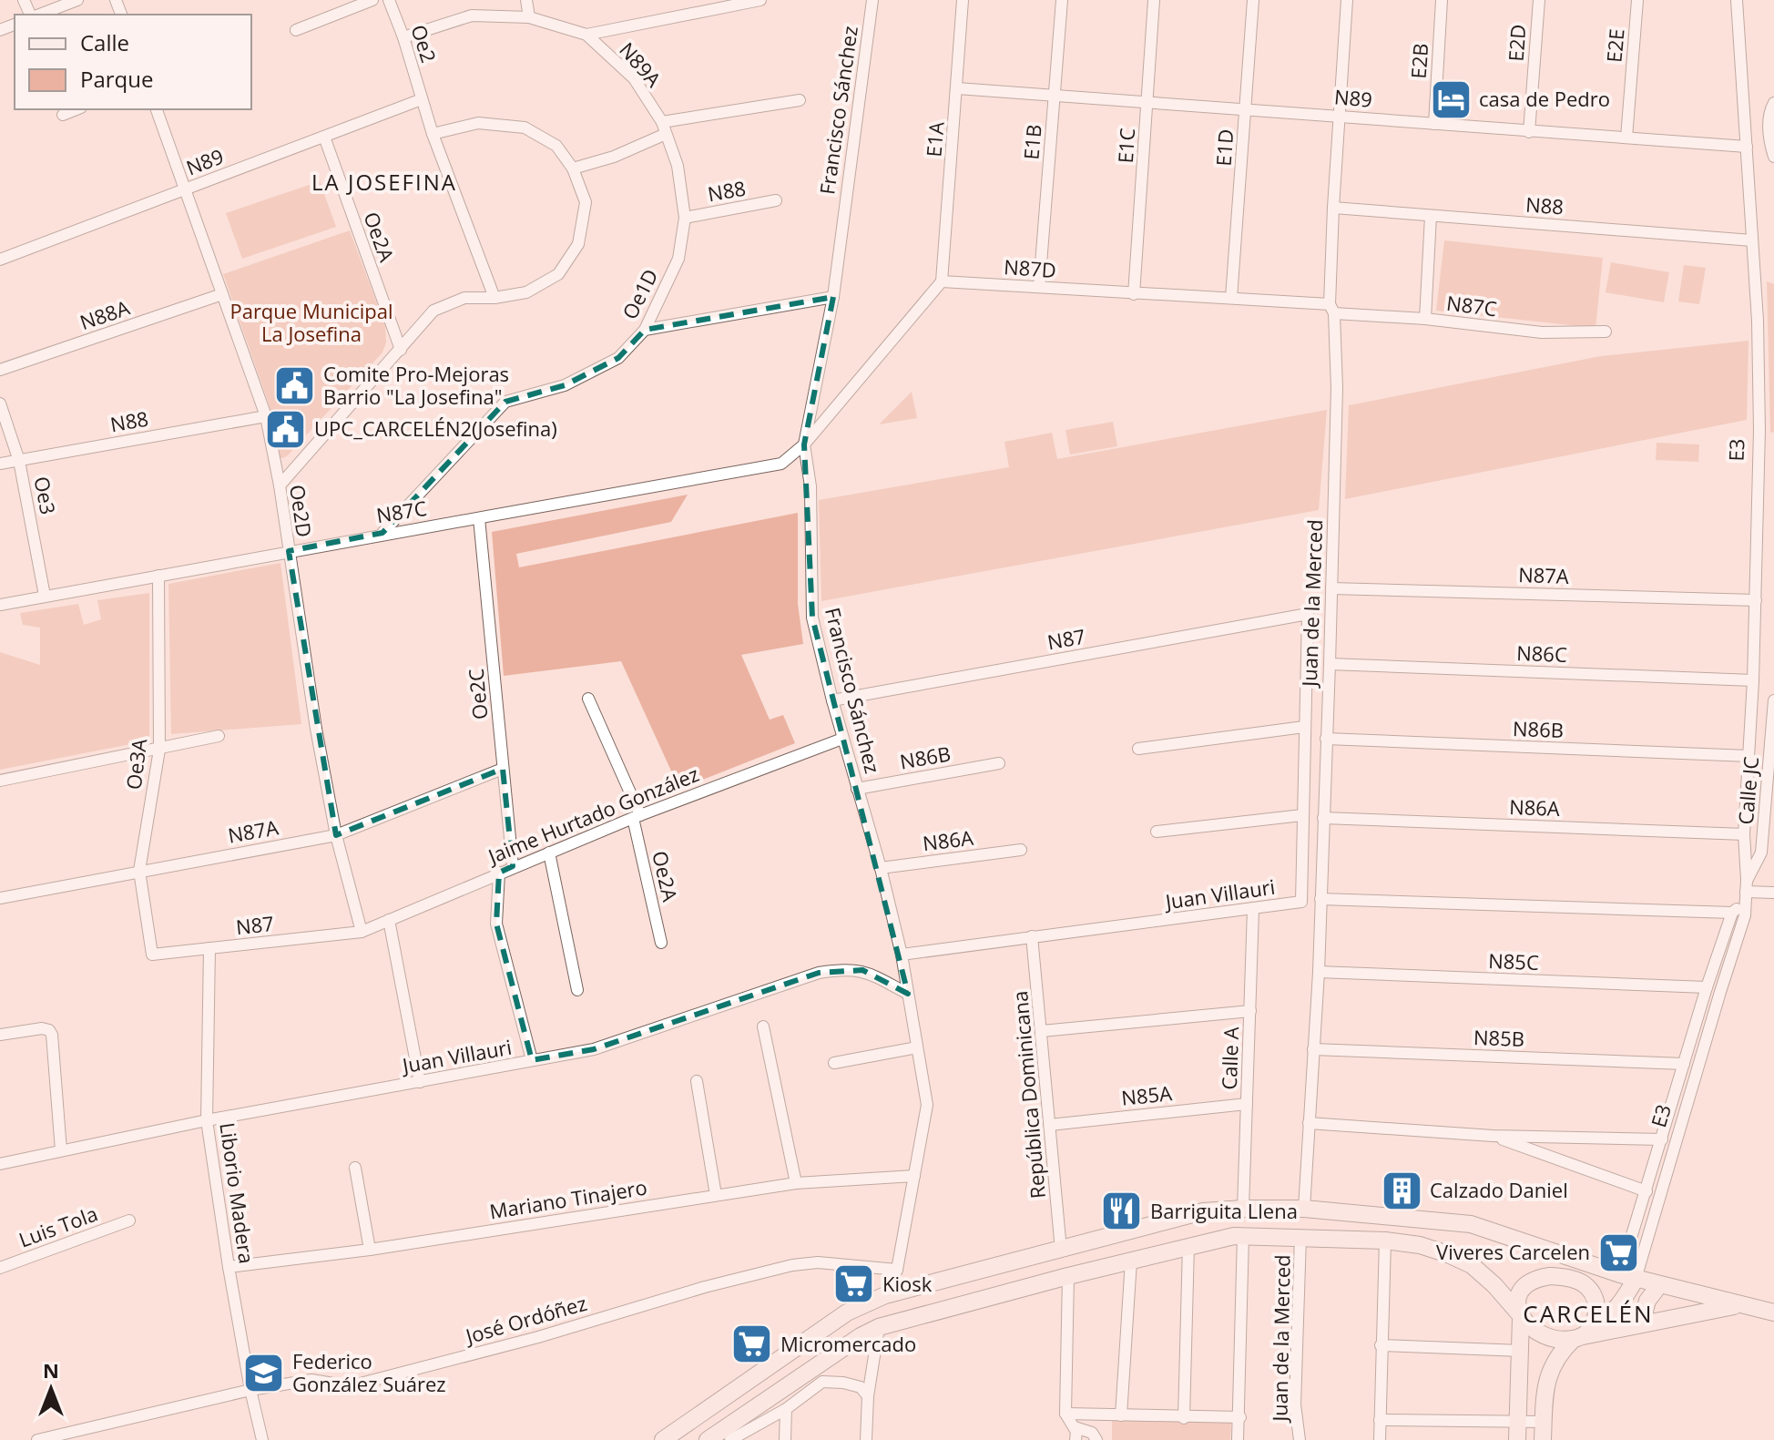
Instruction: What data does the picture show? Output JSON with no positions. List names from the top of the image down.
{
  "streets": {
    "street": [
      "E2D",
      "Oe2",
      "E2E",
      "E2B",
      "N89A",
      "N89",
      "Francisco Sánchez",
      "E1A",
      "E1B",
      "E1C",
      "E1D",
      "N88",
      "Oe2A",
      "N87D",
      "Oe1D",
      "N87C",
      "N88A",
      "E3",
      "Oe3",
      "Oe2D",
      "N87A",
      "Juan de la Merced",
      "N87",
      "N86C",
      "Oe2C",
      "N86B",
      "Oe3A",
      "Calle JC",
      "N86A",
      "Jaime Hurtado González",
      "Juan Villauri",
      "N85C",
      "N85B",
      "Calle A",
      "República Dominicana",
      "N85A",
      "Liborio Madera",
      "Mariano Tinajero",
      "Luis Tola",
      "José Ordóñez"
    ]
  },
  "crossings": [
    ["E2D", "N89"],
    ["Oe2", "N89A"],
    ["Oe2", "N89"],
    ["E2E", "N89"],
    ["E2B", "N89"],
    ["N89A", "Oe1D"],
    ["N89", "E1A"],
    ["N89", "E1B"],
    ["N89", "E1C"],
    ["N89", "E1D"],
    ["N89", "Oe2A"],
    ["N89", "E3"],
    ["N89", "Oe2D"],
    ["N89", "Juan de la Merced"],
    ["Francisco Sánchez", "N87C"],
    ["Francisco Sánchez", "N87"],
    ["Francisco Sánchez", "N86B"],
    ["Francisco Sánchez", "N86A"],
    ["Francisco Sánchez", "Jaime Hurtado González"],
    ["Francisco Sánchez", "Juan Villauri"],
    ["Francisco Sánchez", "Mariano Tinajero"],
    ["Francisco Sánchez", "José Ordóñez"],
    ["E1A", "N87D"],
    ["E1B", "N87D"],
    ["E1C", "N87D"],
    ["E1D", "N87D"],
    ["N88", "Oe1D"],
    ["N88", "E3"],
    ["N88", "Oe3"],
    ["N88", "Oe2D"],
    ["N88", "Juan de la Merced"],
    ["Oe2A", "Jaime Hurtado González"],
    ["N87D", "N87C"],
    ["N87D", "Juan de la Merced"],
    ["Oe1D", "N87C"],
    ["N87C", "Oe3"],
    ["N87C", "Oe2D"],
    ["N87C", "Juan de la Merced"],
    ["N87C", "Oe2C"],
    ["N87C", "Oe3A"],
    ["N88A", "Oe2D"],
    ["E3", "N87A"],
    ["E3", "N86C"],
    ["E3", "N86B"],
    ["E3", "Calle JC"],
    ["E3", "N86A"],
    ["E3", "N85C"],
    ["E3", "N85B"],
    ["Oe2D", "N87A"],
    ["Oe2D", "N87"],
    ["Oe2D", "Jaime Hurtado González"],
    ["N87A", "Juan de la Merced"],
    ["N87A", "Oe2C"],
    ["N87A", "Oe3A"],
    ["Juan de la Merced", "N86C"],
    ["Juan de la Merced", "N86B"],
    ["Juan de la Merced", "N86A"],
    ["Juan de la Merced", "N85C"],
    ["Juan de la Merced", "N85B"],
    ["N87", "Oe3A"],
    ["N87", "Jaime Hurtado González"],
    ["N87", "Juan Villauri"],
    ["N87", "Liborio Madera"],
    ["Oe2C", "Jaime Hurtado González"],
    ["Juan Villauri", "Calle A"],
    ["Juan Villauri", "República Dominicana"],
    ["Juan Villauri", "Liborio Madera"],
    ["Calle A", "N85A"],
    ["República Dominicana", "N85A"],
    ["Liborio Madera", "Mariano Tinajero"],
    ["Liborio Madera", "José Ordóñez"]
  ],
  "districts": ["LA JOSEFINA", "CARCELÉN"],
  "parks": ["Parque Municipal La Josefina"],
  "places": {
    "hotel": ["casa de Pedro"],
    "public building": ["Comite Pro-Mejoras Barrio \"La Josefina\"", "UPC_CARCELÉN2(Josefina)"],
    "building": ["Calzado Daniel"],
    "restaurant": ["Barriguita Llena"],
    "supermarket": ["Viveres Carcelen", "Kiosk", "Micromercado"],
    "school or university": ["Federico González Suárez"]
  },
  "legend": ["Calle", "Parque"],
  "north": "top"
}
